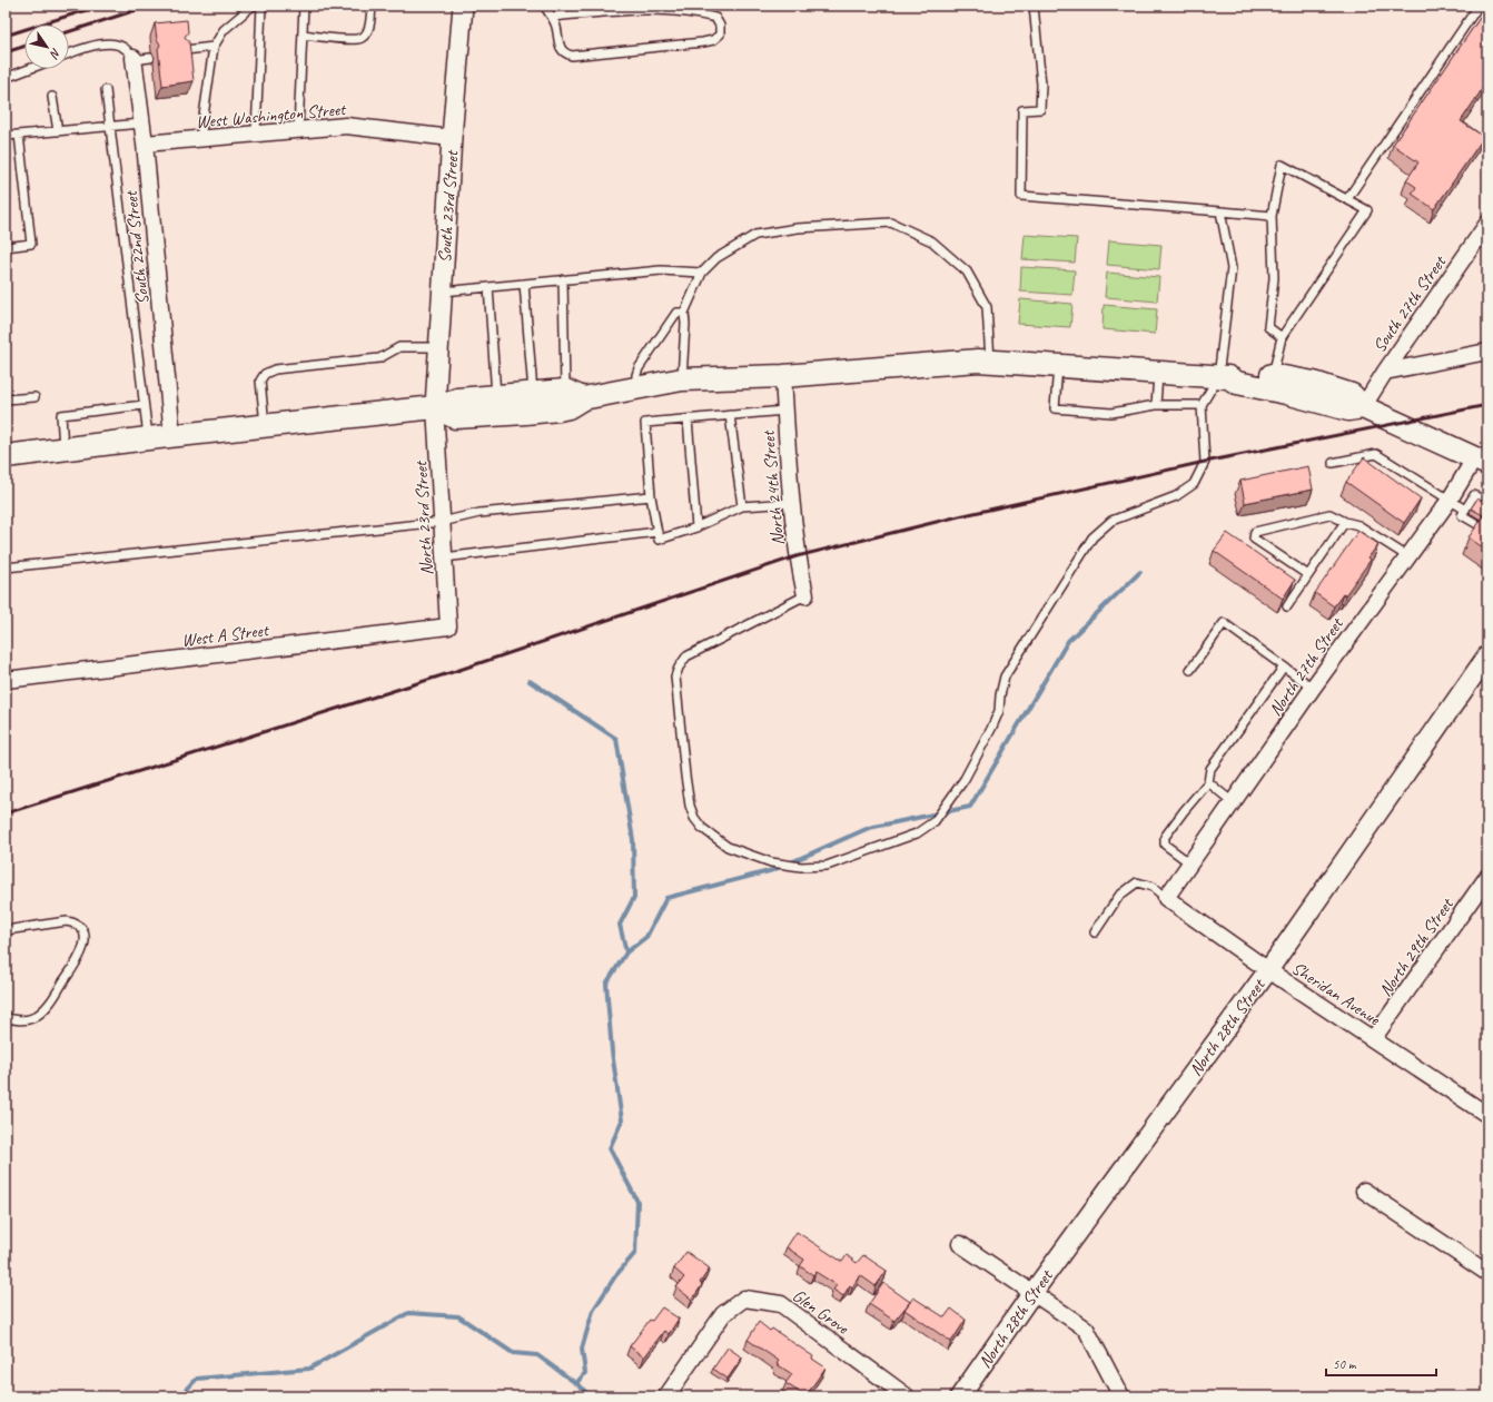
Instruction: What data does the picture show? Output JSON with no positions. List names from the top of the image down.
{
  "streets": {
    "street": [
      "West Washington Street",
      "South 23rd Street",
      "South 22nd Street",
      "South 27th Street",
      "North 24th Street",
      "North 23rd Street",
      "West A Street",
      "North 27th Street",
      "North 29th Street",
      "Sheridan Avenue",
      "North 28th Street",
      "Glen Grove"
    ]
  },
  "crossings": [
    ["West Washington Street", "South 23rd Street"],
    ["West Washington Street", "South 22nd Street"],
    ["South 23rd Street", "North 23rd Street"],
    ["North 23rd Street", "West A Street"],
    ["North 27th Street", "Sheridan Avenue"],
    ["North 29th Street", "Sheridan Avenue"],
    ["Sheridan Avenue", "North 28th Street"]
  ],
  "scale_bar": "50 m",
  "north": "bottom right"
}
